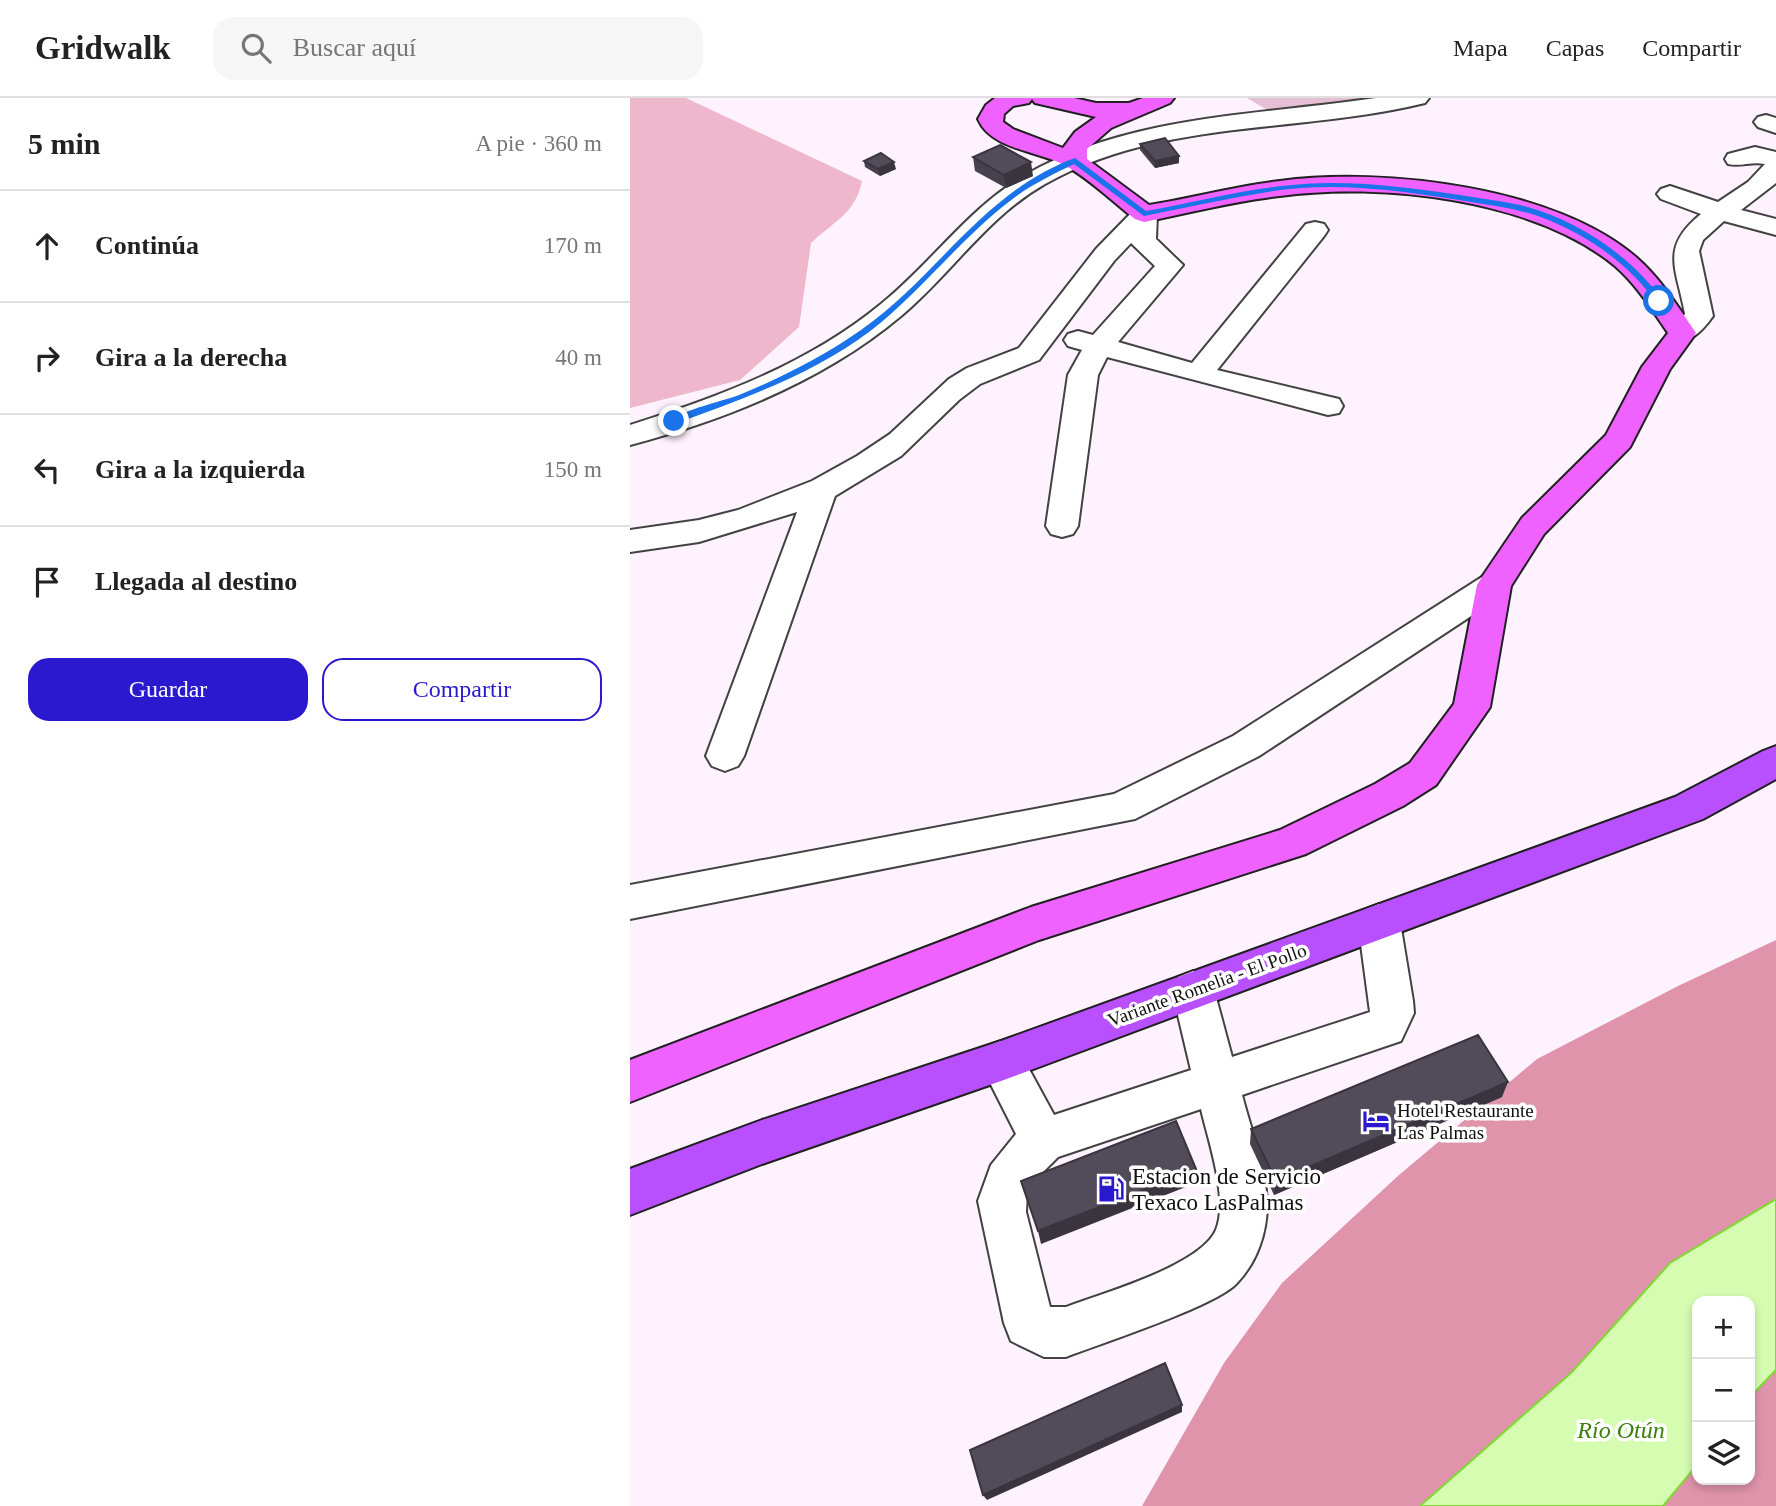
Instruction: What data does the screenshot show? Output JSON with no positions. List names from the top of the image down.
{
  "streets": {
    "highway": ["Variante Romelia - El Pollo"]
  },
  "water": ["Río Otún"],
  "places": {
    "hotel": ["Hotel Restaurante Las Palmas"],
    "fuel station": ["Estacion de Servicio Texaco LasPalmas"]
  },
  "page": {
    "header": "Gridwalk",
    "search": "Buscar aquí",
    "nav": ["Mapa", "Capas", "Compartir"],
    "heading": ["5 min", "A pie · 360 m"],
    "list": [
      ["Continúa", "170 m"],
      ["Gira a la derecha", "40 m"],
      ["Gira a la izquierda", "150 m"],
      "Llegada al destino"
    ],
    "buttons": ["Guardar", "Compartir"],
    "map_buttons": ["+", "−"]
  }
}
